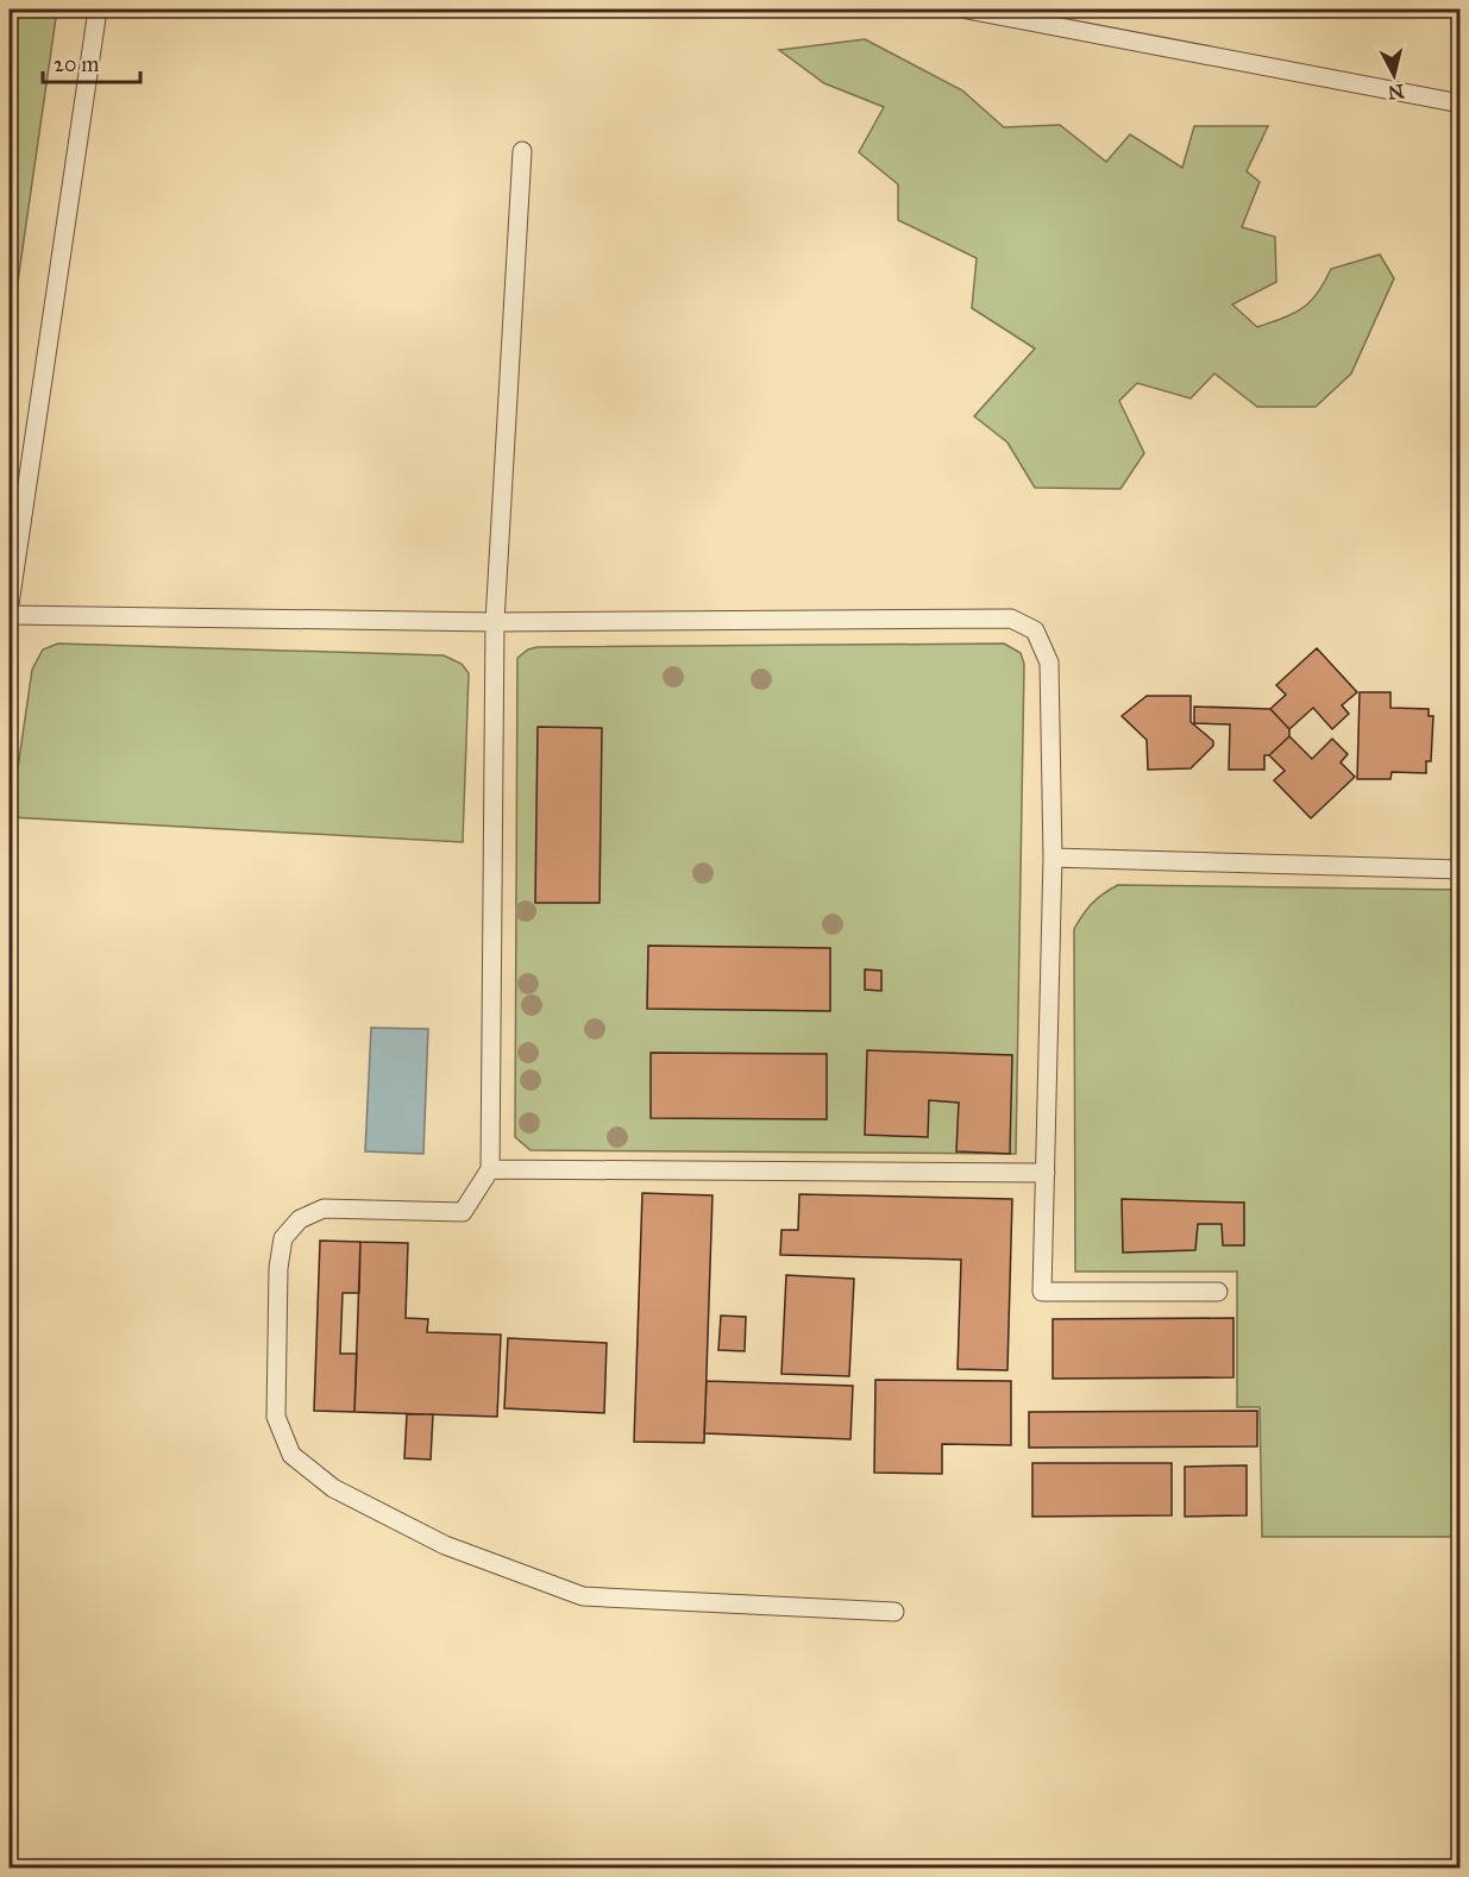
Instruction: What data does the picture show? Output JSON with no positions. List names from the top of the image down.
{
  "scale_bar": "20 m",
  "north": "bottom"
}
